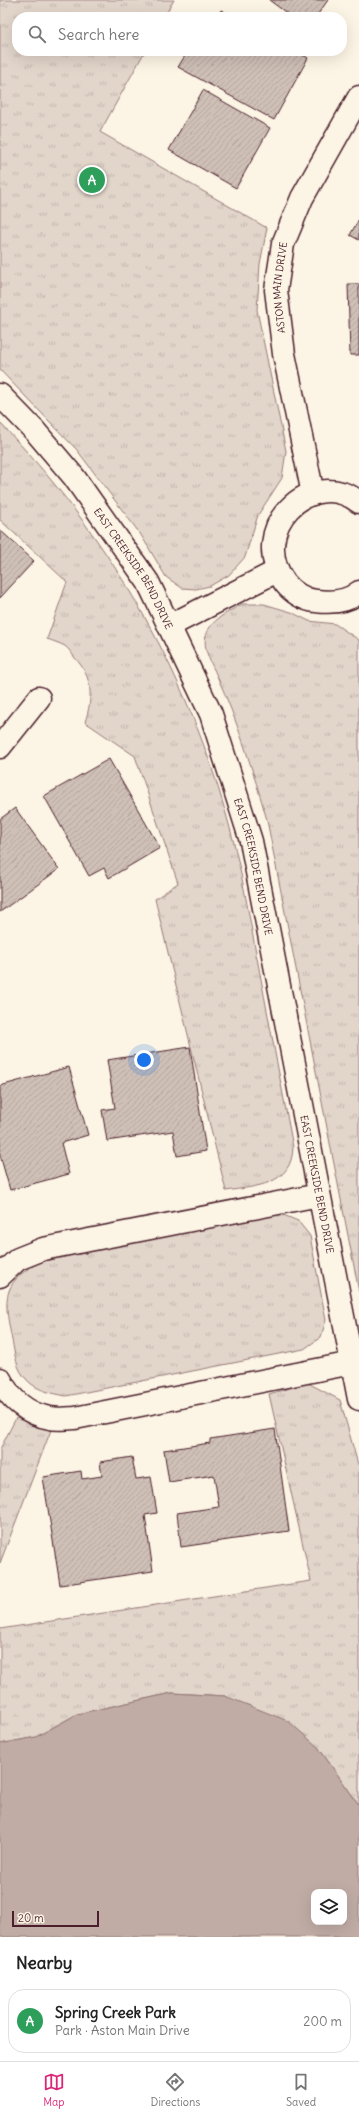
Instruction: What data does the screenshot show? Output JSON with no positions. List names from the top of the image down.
{
  "streets": {
    "street": ["ASTON MAIN DRIVE", "EAST CREEKSIDE BEND DRIVE"]
  },
  "scale_bar": "20 m",
  "page": {
    "search": "Search here",
    "pins": "A",
    "scale": "20 m",
    "heading": "Nearby",
    "list": [
      {
        "mark": "A",
        "name": "Spring Creek Park",
        "note": "Park · Aston Main Drive",
        "value": "200 m"
      }
    ],
    "nav": ["Map", "Directions", "Saved"]
  }
}
